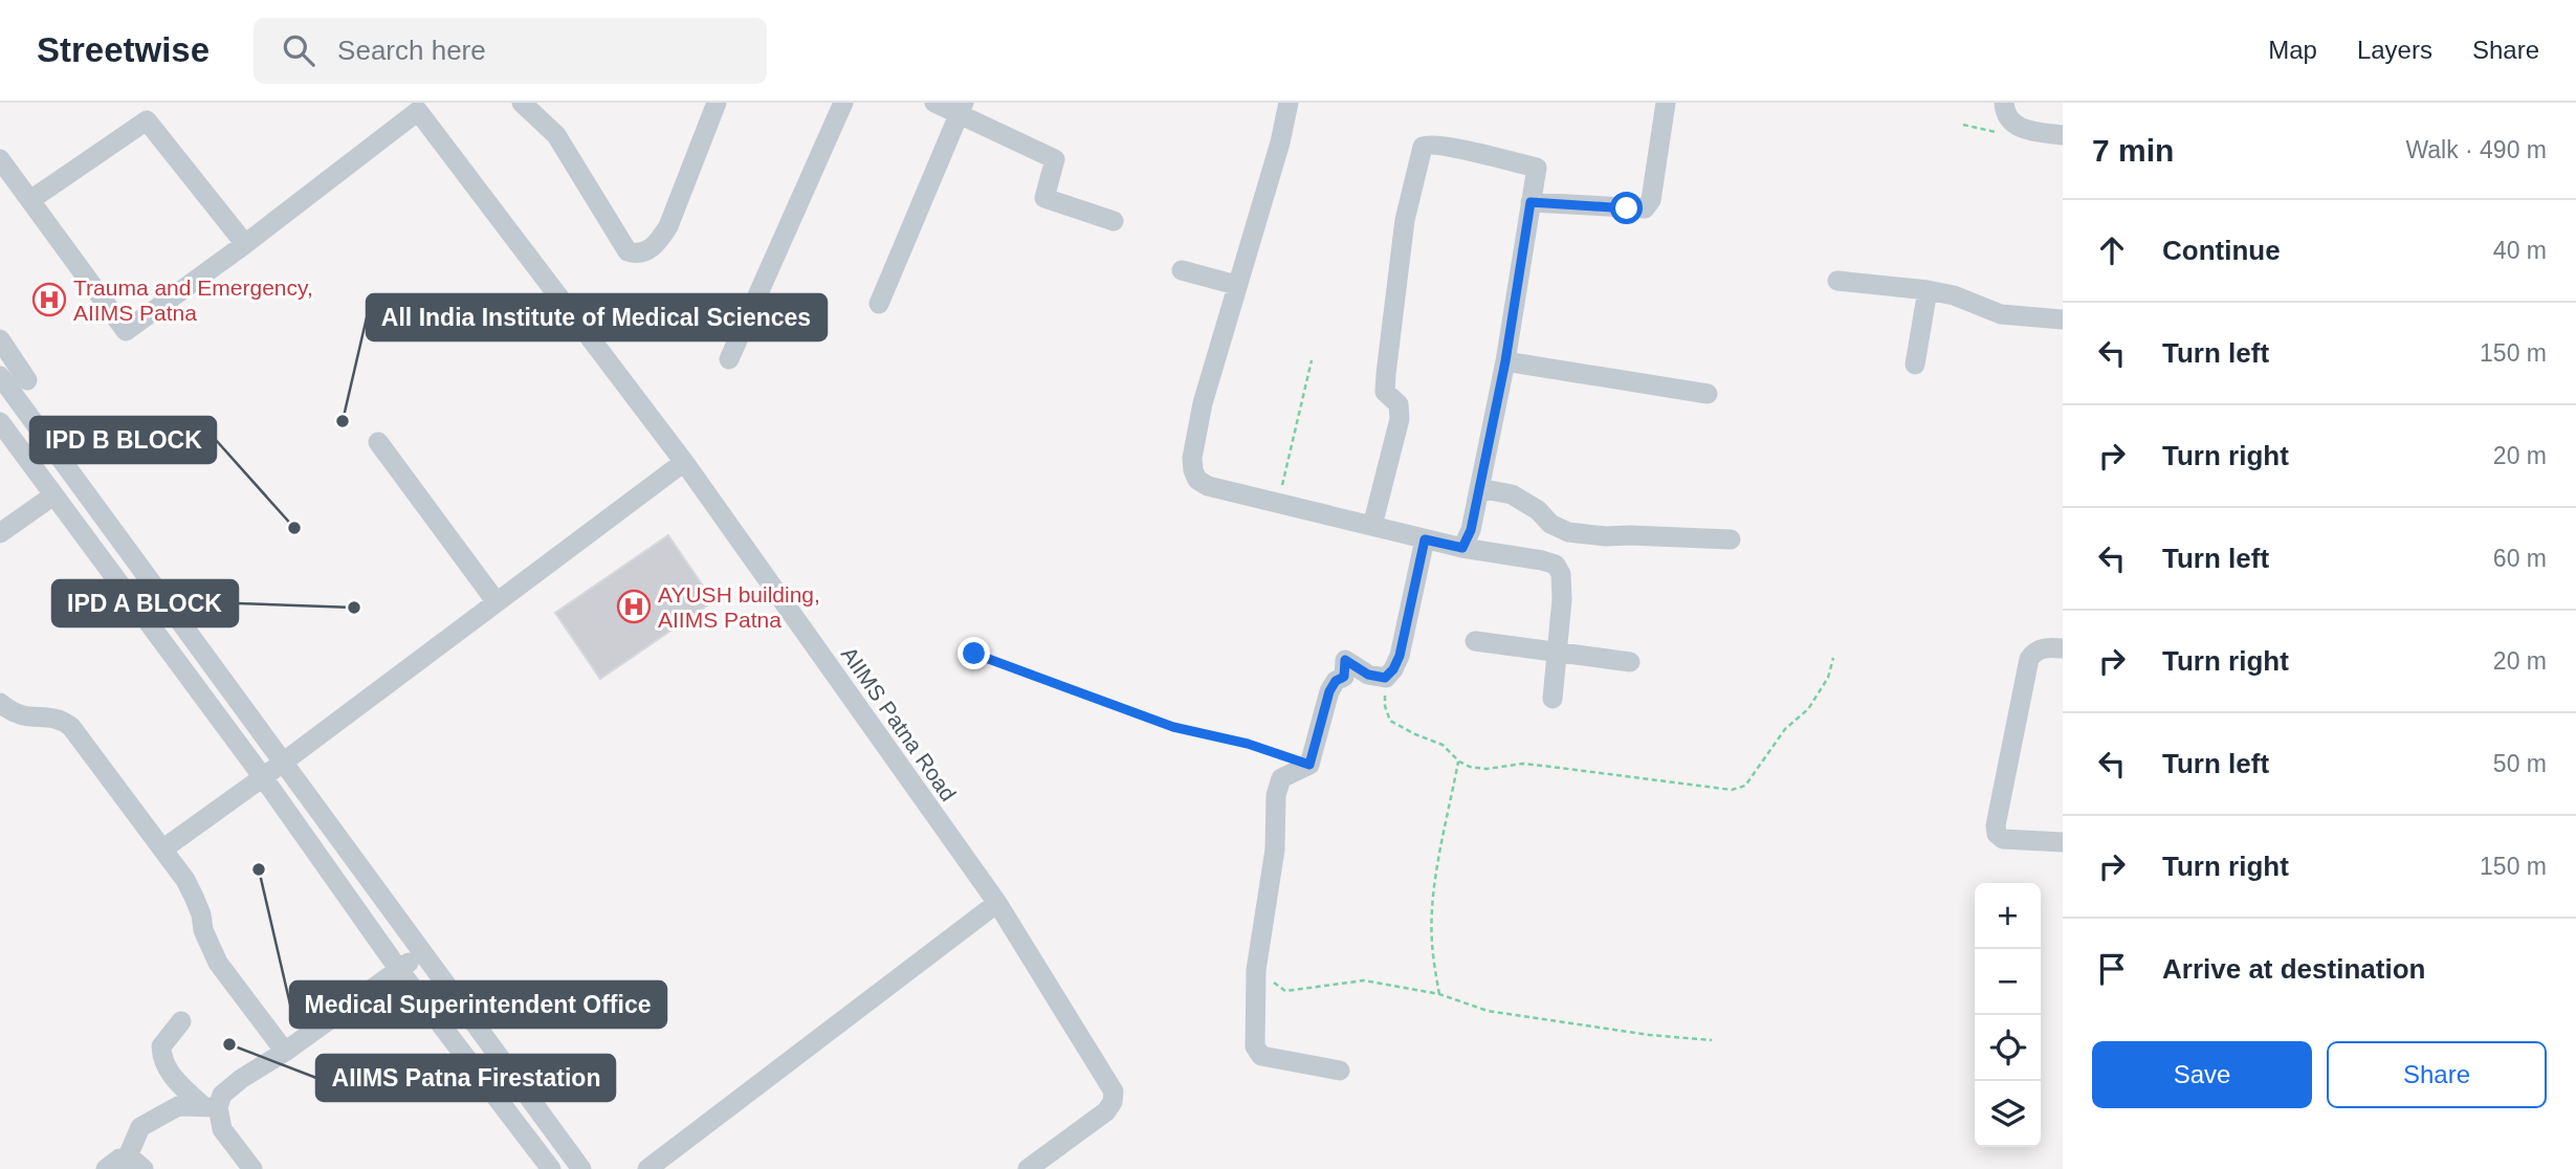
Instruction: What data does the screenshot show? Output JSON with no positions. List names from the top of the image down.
{
  "streets": {
    "street": ["AIIMS Patna Road"]
  },
  "places": {
    "hospital": ["Trauma and Emergency, AIIMS Patna", "AYUSH building, AIIMS Patna"],
    "other": [
      "All India Institute of Medical Sciences",
      "IPD B BLOCK",
      "IPD A BLOCK",
      "Medical Superintendent Office",
      "AIIMS Patna Firestation"
    ]
  },
  "page": {
    "header": "Streetwise",
    "search": "Search here",
    "nav": ["Map", "Layers", "Share"],
    "heading": ["7 min", "Walk · 490 m"],
    "list": [
      ["Continue", "40 m"],
      ["Turn left", "150 m"],
      ["Turn right", "20 m"],
      ["Turn left", "60 m"],
      ["Turn right", "20 m"],
      ["Turn left", "50 m"],
      ["Turn right", "150 m"],
      "Arrive at destination"
    ],
    "map_buttons": ["+", "−"],
    "buttons": ["Save", "Share"]
  }
}
